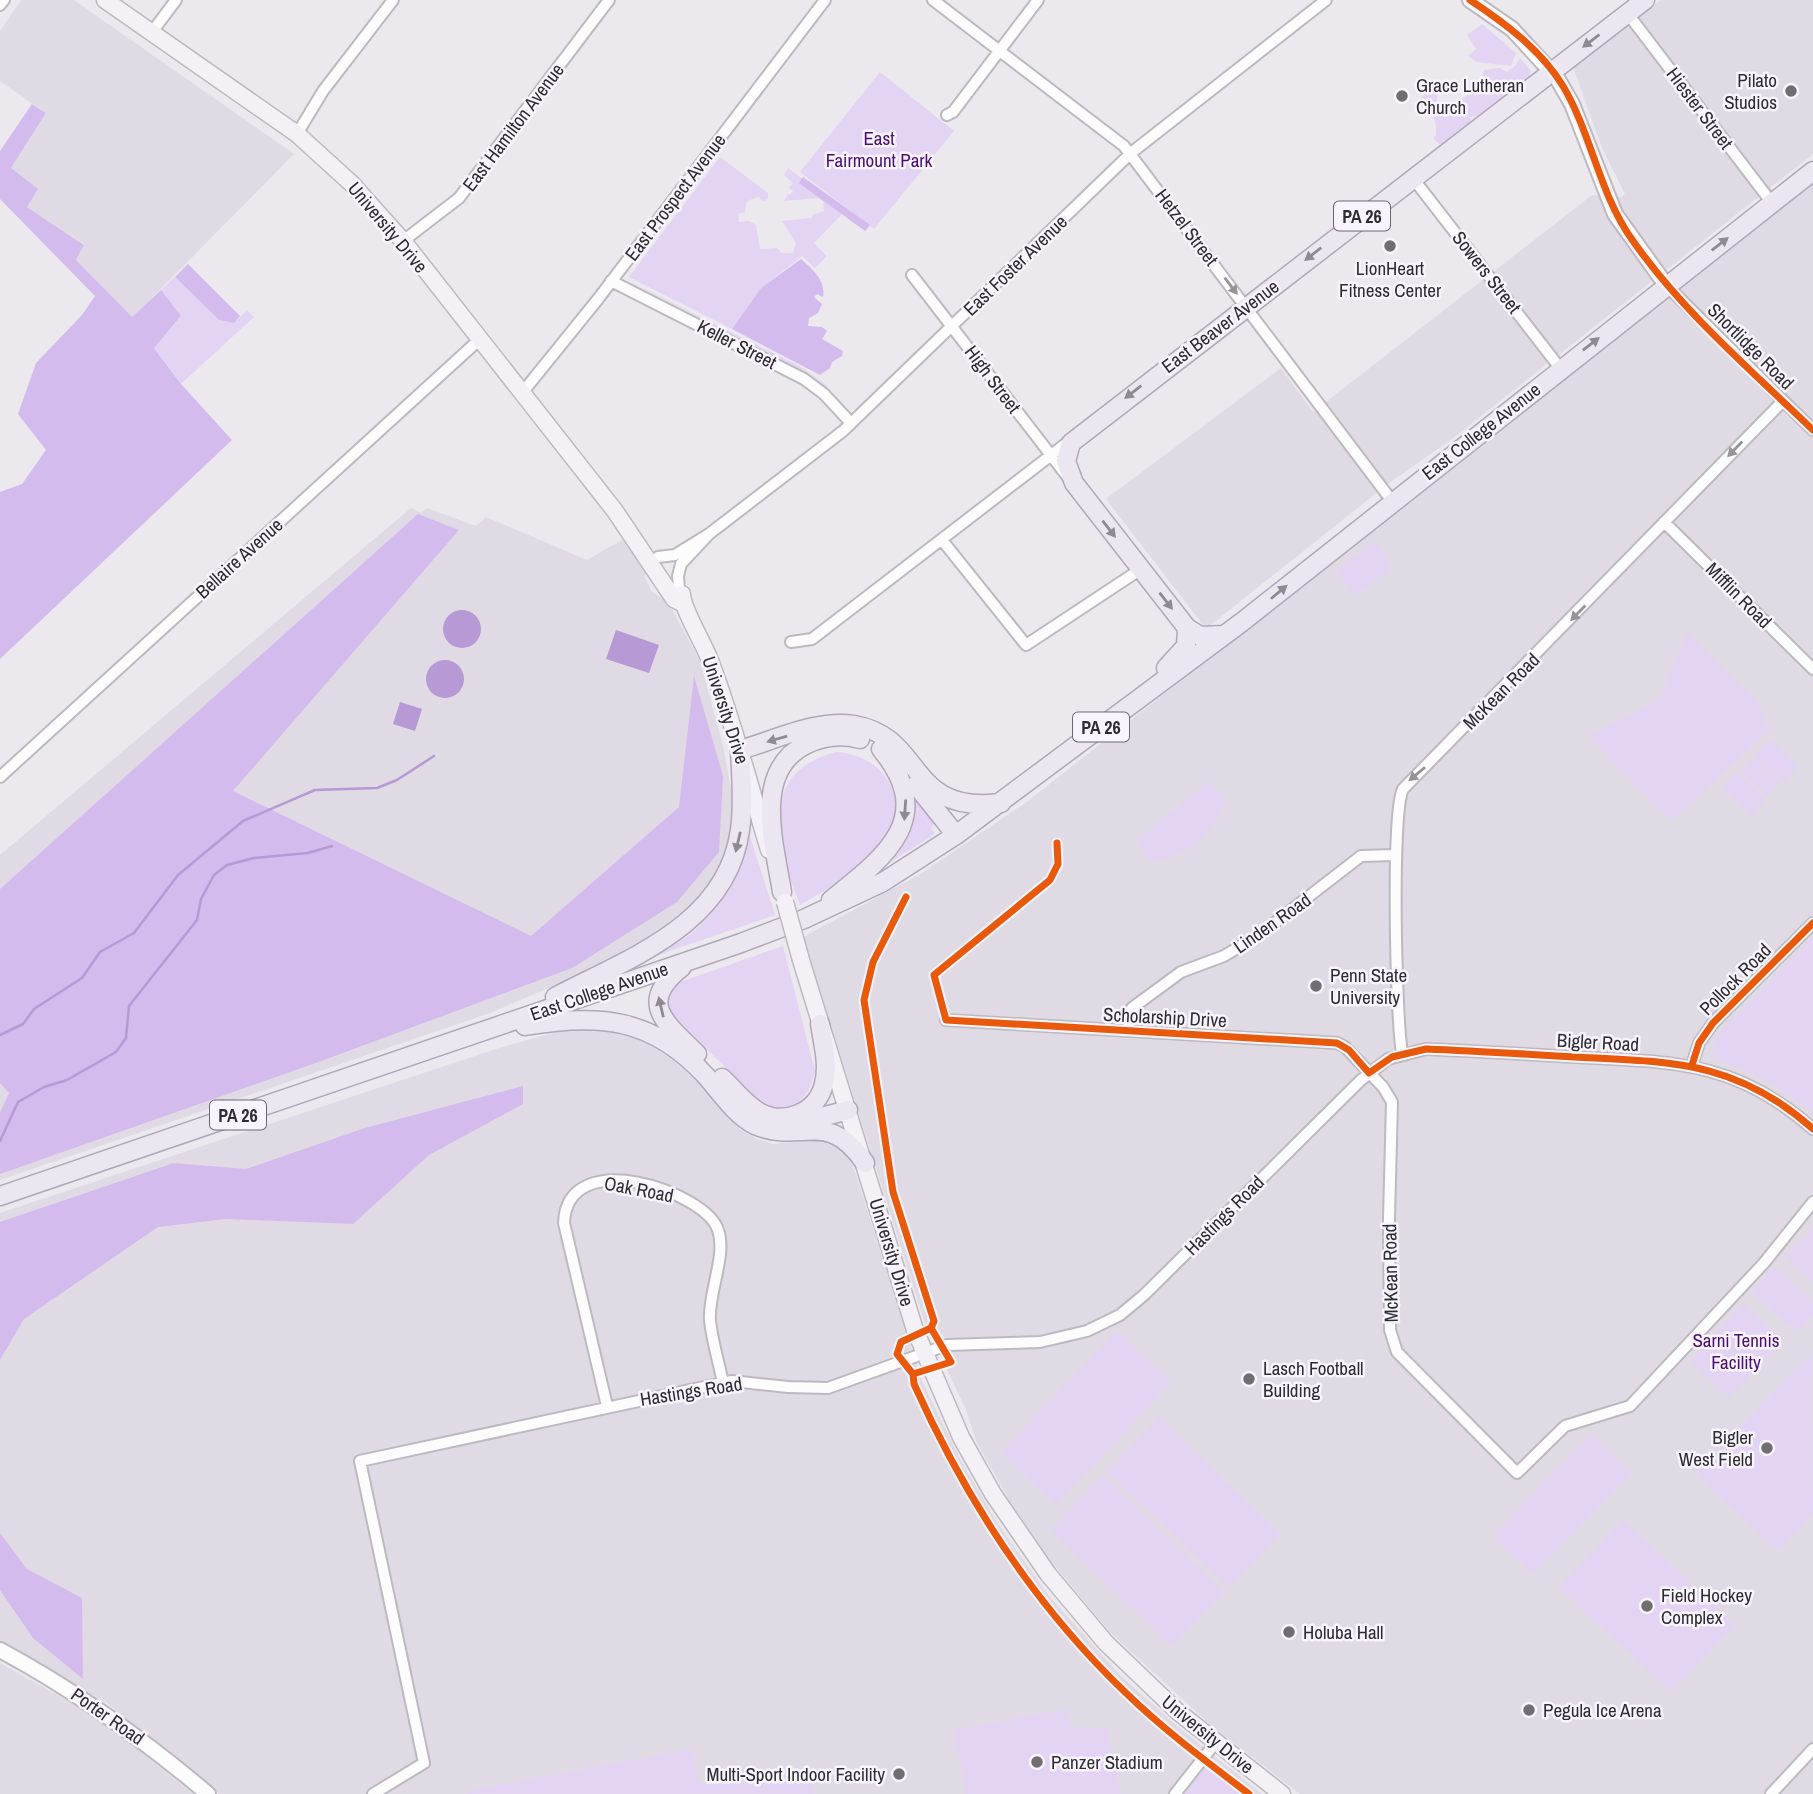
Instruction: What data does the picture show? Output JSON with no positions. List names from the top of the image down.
{
  "streets": {
    "main road": [
      "PA 26",
      "University Drive",
      "East Beaver Avenue",
      "High Street",
      "East College Avenue"
    ],
    "street": [
      "Hiester Street",
      "East Hamilton Avenue",
      "East Prospect Avenue",
      "Hetzel Street",
      "East Foster Avenue",
      "Sowers Street",
      "Keller Street",
      "Shortlidge Road",
      "Bellaire Avenue",
      "Mifflin Road",
      "McKean Road",
      "Linden Road",
      "Pollock Road",
      "Scholarship Drive",
      "Bigler Road",
      "Oak Road",
      "Hastings Road",
      "Porter Road"
    ]
  },
  "crossings": [
    ["Hiester Street", "East Beaver Avenue"],
    ["Hiester Street", "East College Avenue"],
    ["East Hamilton Avenue", "University Drive"],
    ["East Prospect Avenue", "University Drive"],
    ["East Prospect Avenue", "Keller Street"],
    ["University Drive", "East Foster Avenue"],
    ["University Drive", "Bellaire Avenue"],
    ["University Drive", "Hastings Road"],
    ["Hetzel Street", "East Foster Avenue"],
    ["Hetzel Street", "East Beaver Avenue"],
    ["Hetzel Street", "East College Avenue"],
    ["East Foster Avenue", "Keller Street"],
    ["East Foster Avenue", "High Street"],
    ["Sowers Street", "East Beaver Avenue"],
    ["Sowers Street", "East College Avenue"],
    ["East Beaver Avenue", "High Street"],
    ["Shortlidge Road", "East College Avenue"],
    ["Shortlidge Road", "McKean Road"],
    ["High Street", "East College Avenue"],
    ["Mifflin Road", "McKean Road"],
    ["McKean Road", "Linden Road"],
    ["McKean Road", "Scholarship Drive"],
    ["McKean Road", "Bigler Road"],
    ["McKean Road", "Hastings Road"],
    ["Linden Road", "Scholarship Drive"],
    ["Pollock Road", "Bigler Road"],
    ["Scholarship Drive", "Bigler Road"],
    ["Scholarship Drive", "Hastings Road"],
    ["Bigler Road", "Hastings Road"],
    ["Oak Road", "Hastings Road"]
  ],
  "one_way": ["East Beaver Avenue", "High Street", "McKean Road"],
  "parks": ["East Fairmount Park", "Sarni Tennis Facility"],
  "places": [
    "Pilato Studios",
    "Grace Lutheran Church",
    "LionHeart Fitness Center",
    "Penn State University",
    "Lasch Football Building",
    "Bigler West Field",
    "Field Hockey Complex",
    "Holuba Hall",
    "Pegula Ice Arena",
    "Panzer Stadium",
    "Multi-Sport Indoor Facility"
  ]
}
